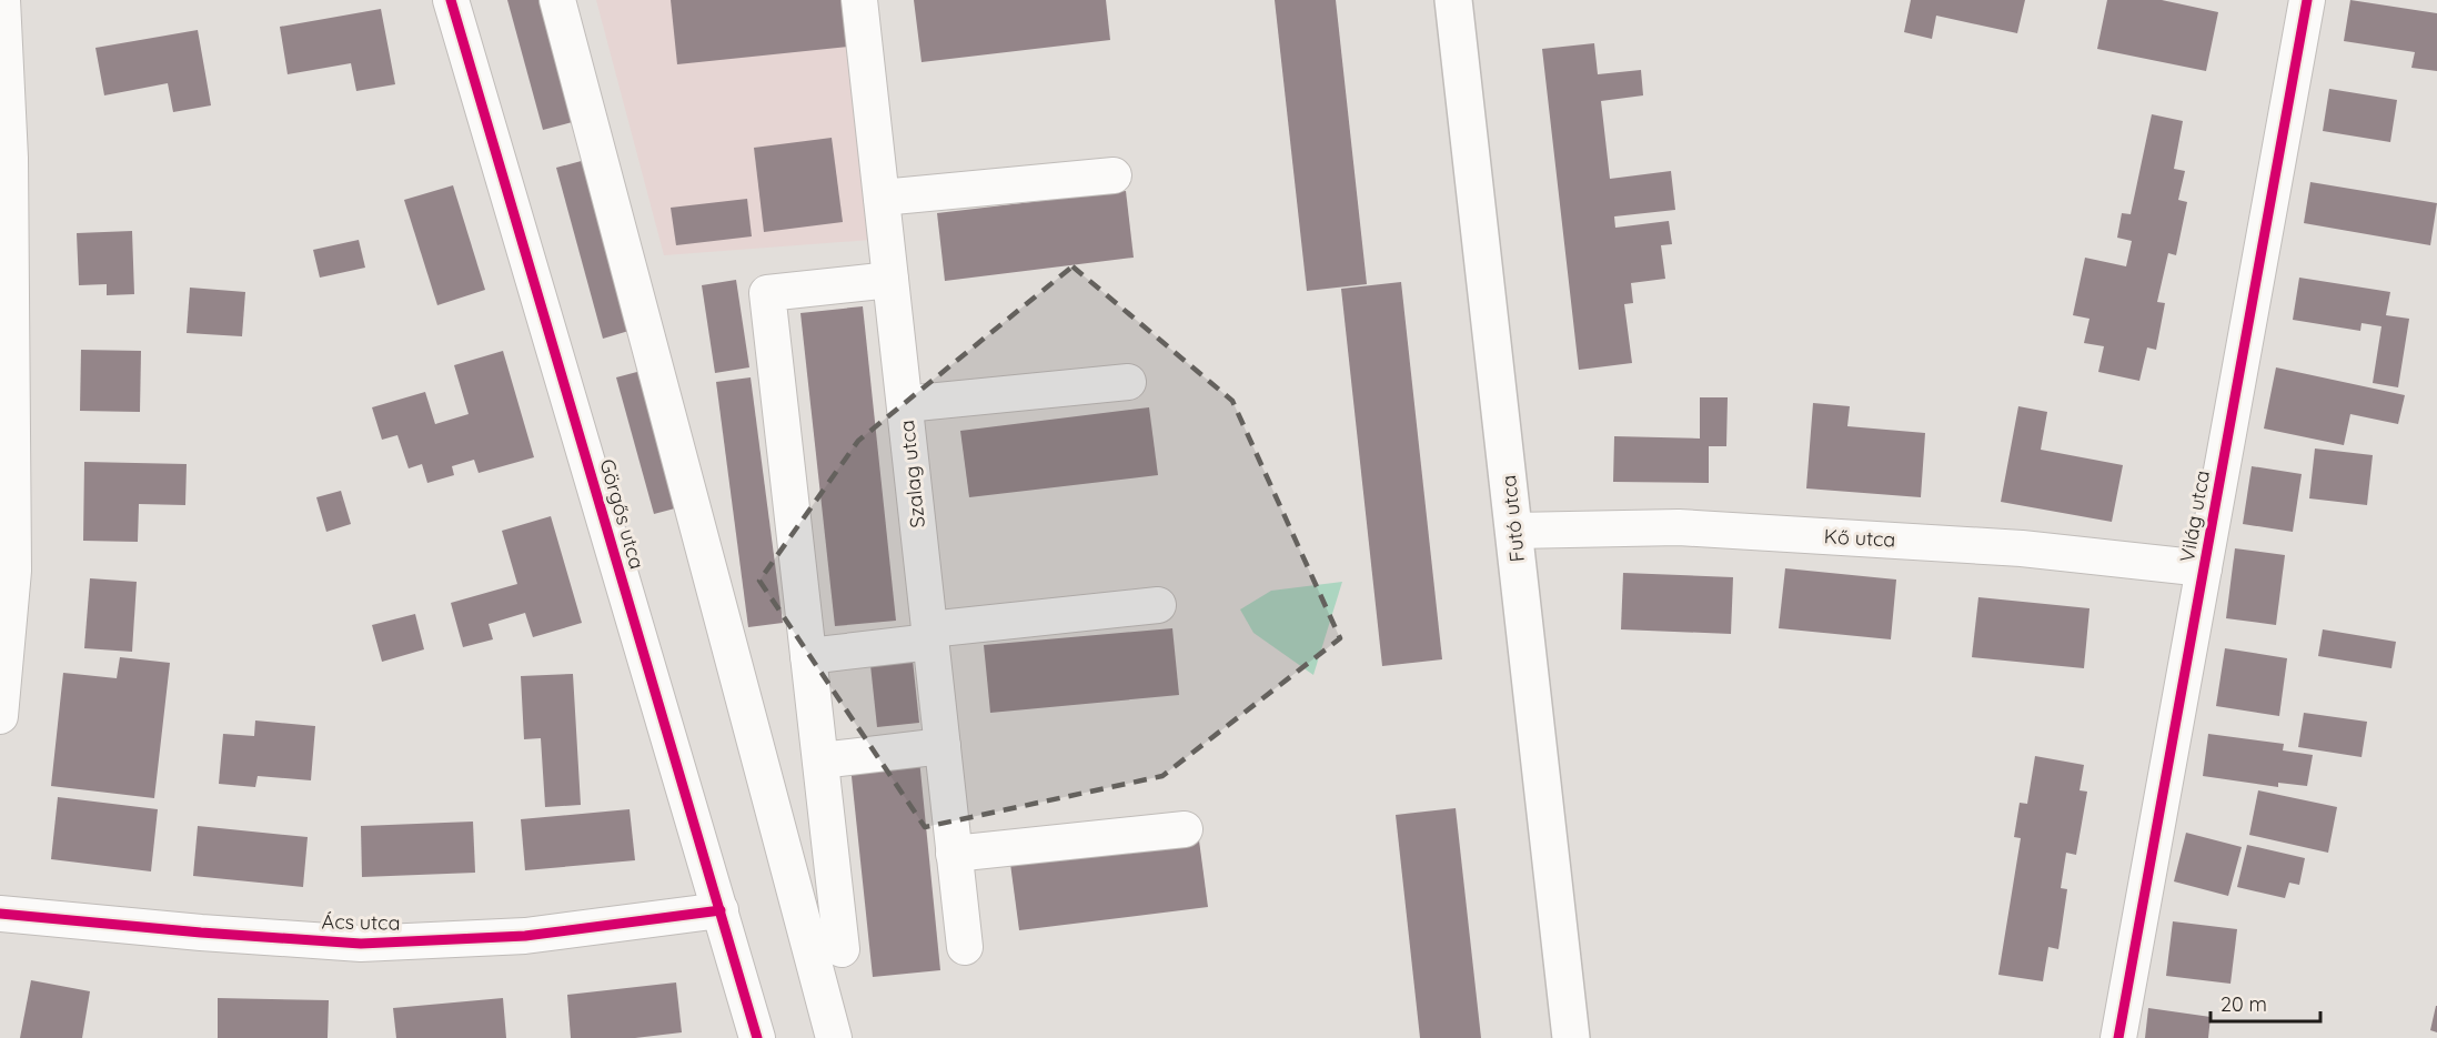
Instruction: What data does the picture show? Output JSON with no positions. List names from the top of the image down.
{
  "streets": {
    "main road": ["Futó utca"],
    "street": [
      "Szalag utca",
      "Görgős utca",
      "Világ utca",
      "Kő utca",
      "Ács utca"
    ]
  },
  "crossings": [
    ["Görgős utca", "Ács utca"],
    ["Világ utca", "Kő utca"],
    ["Futó utca", "Kő utca"]
  ],
  "scale_bar": "20 m"
}
